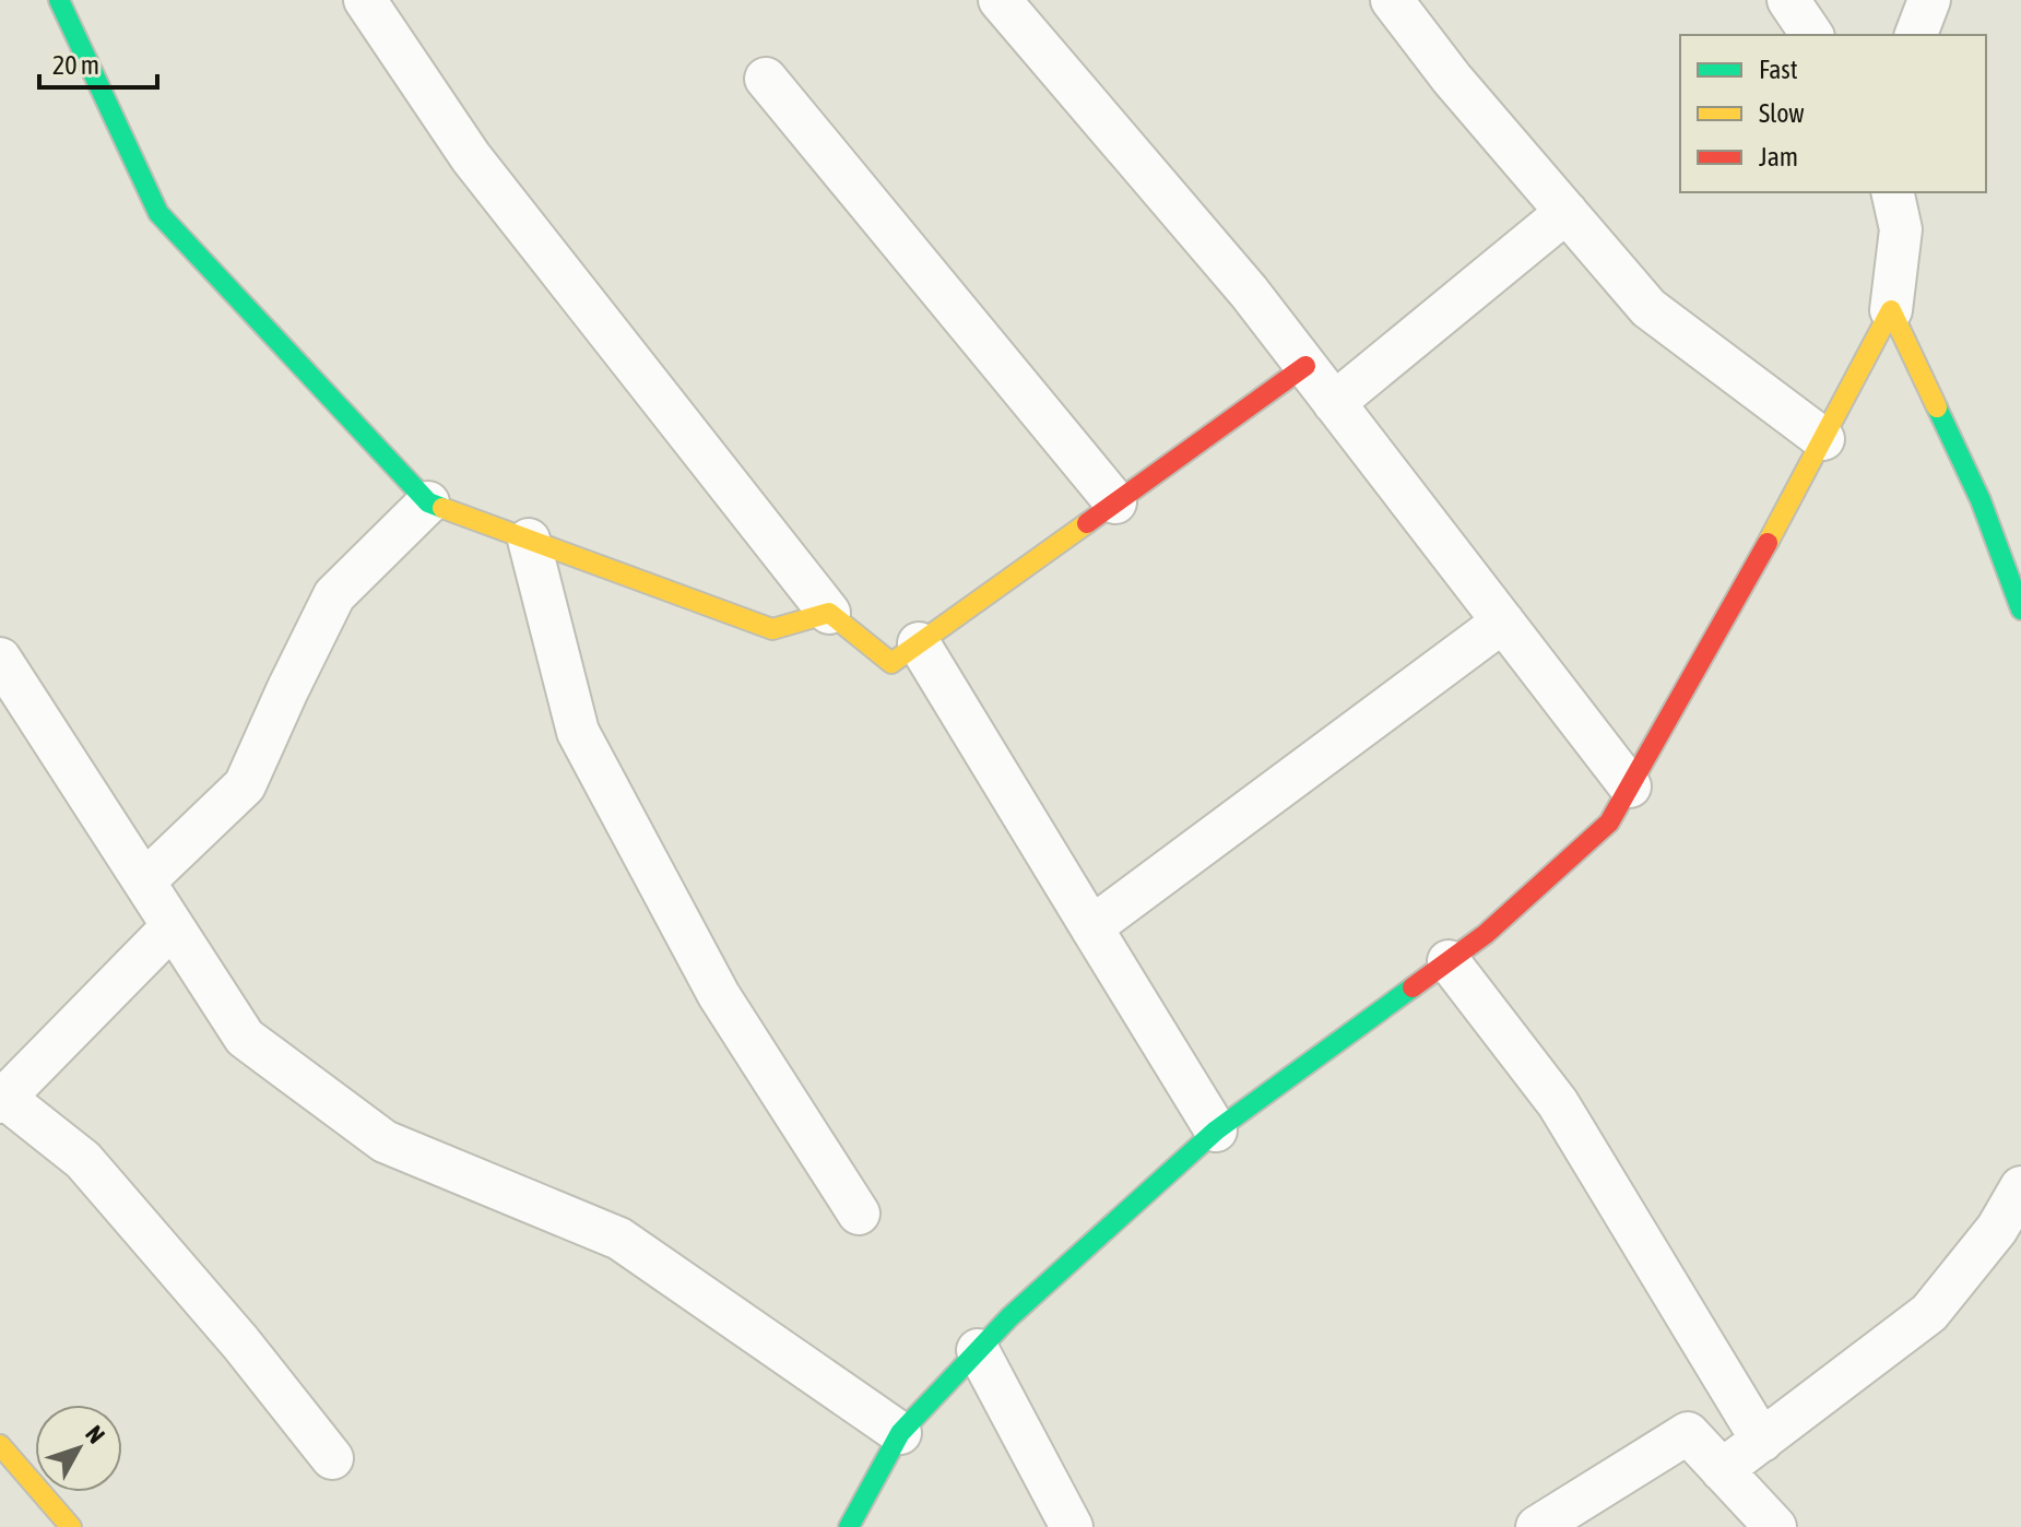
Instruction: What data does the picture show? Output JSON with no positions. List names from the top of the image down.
{
  "legend": ["Fast", "Slow", "Jam"],
  "scale_bar": "20 m",
  "north": "top right"
}
